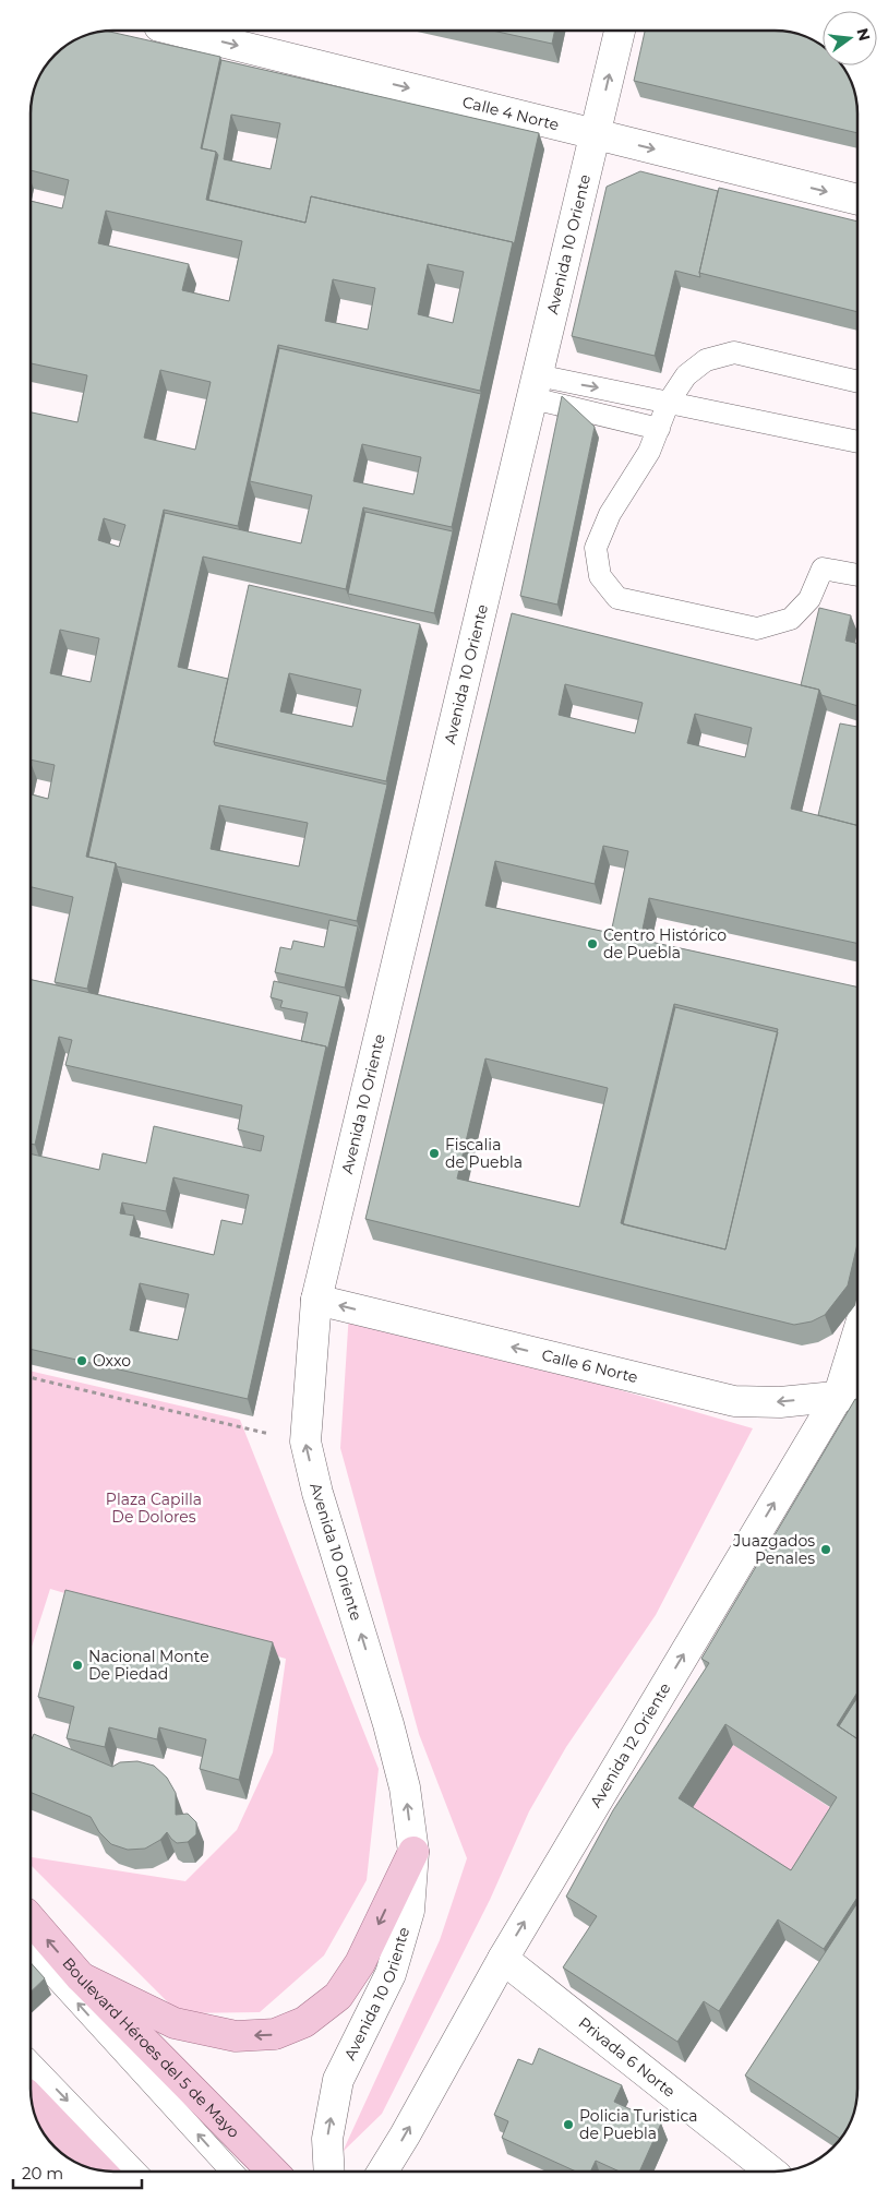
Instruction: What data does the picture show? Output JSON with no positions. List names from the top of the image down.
{
  "streets": {
    "main road": [
      "Calle 4 Norte",
      "Avenida 10 Oriente",
      "Calle 6 Norte",
      "Avenida 12 Oriente",
      "Boulevard Héroes del 5 de Mayo",
      "Privada 6 Norte"
    ]
  },
  "crossings": [
    ["Calle 4 Norte", "Avenida 10 Oriente"],
    ["Avenida 10 Oriente", "Calle 6 Norte"],
    ["Calle 6 Norte", "Avenida 12 Oriente"],
    ["Avenida 12 Oriente", "Privada 6 Norte"]
  ],
  "one_way": [
    "Calle 4 Norte",
    "Avenida 10 Oriente",
    "Calle 6 Norte",
    "Avenida 12 Oriente"
  ],
  "parks": ["Plaza Capilla De Dolores"],
  "places": [
    "Centro Histórico de Puebla",
    "Fiscalia de Puebla",
    "Oxxo",
    "Juazgados Penales",
    "Nacional Monte De Piedad",
    "Policia Turistica de Puebla"
  ],
  "scale_bar": "20 m",
  "north": "right"
}
